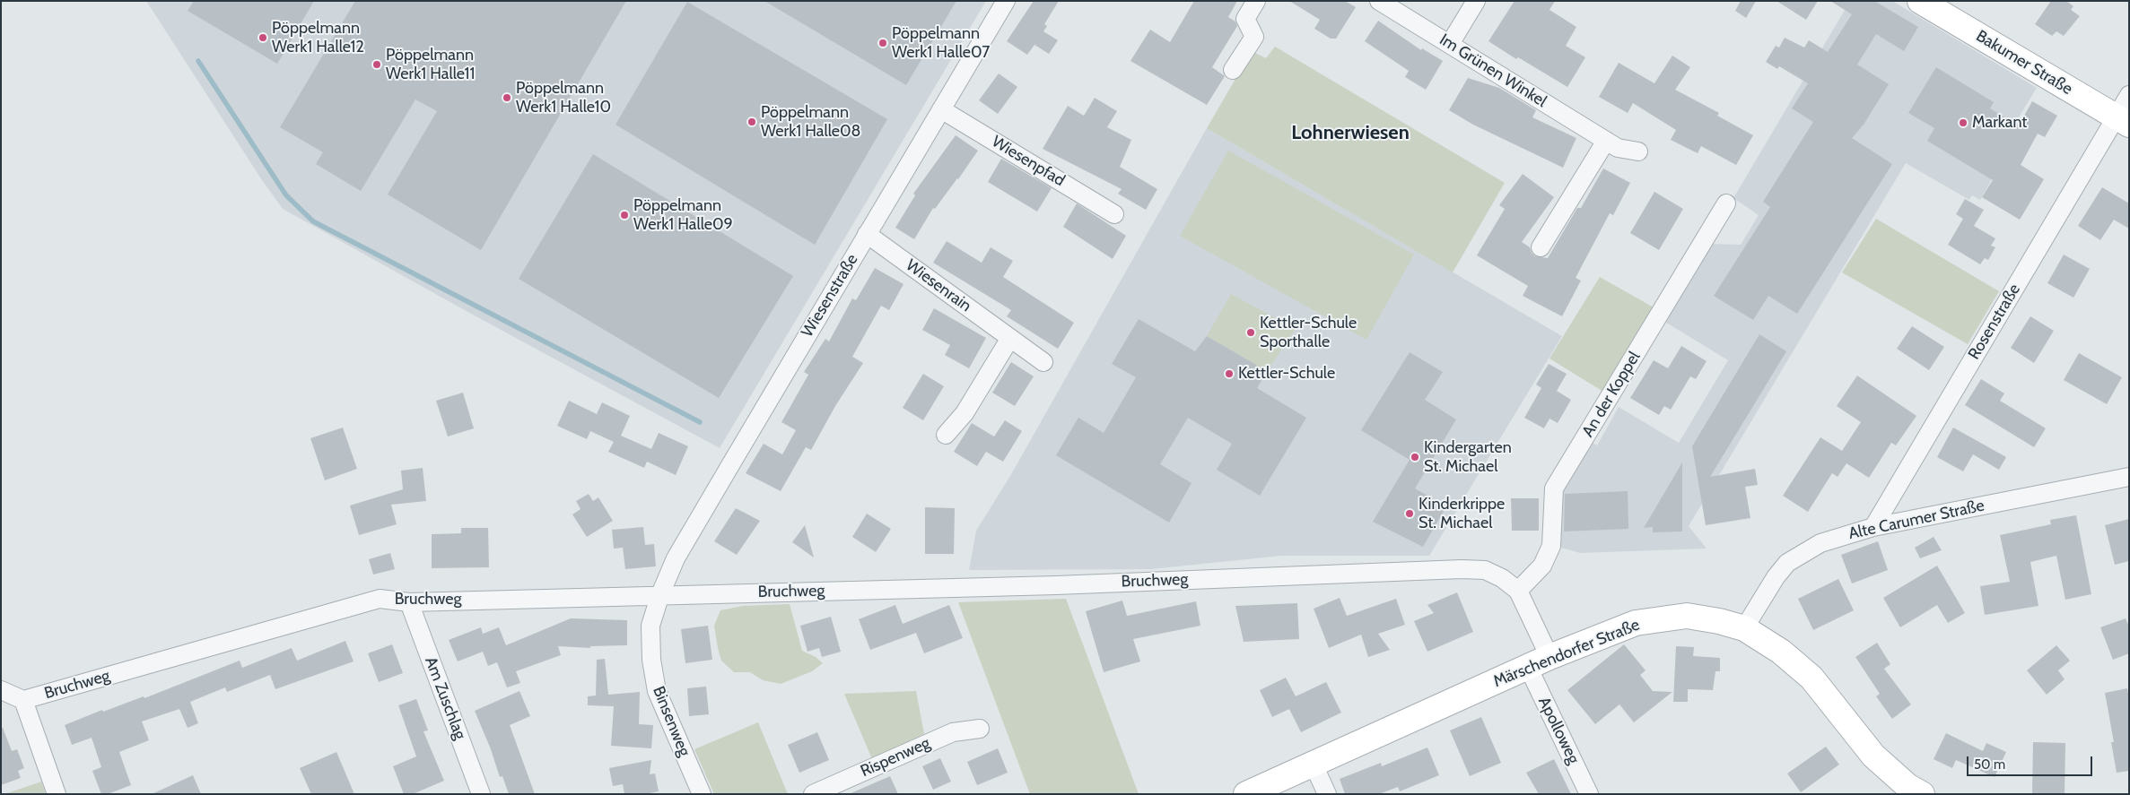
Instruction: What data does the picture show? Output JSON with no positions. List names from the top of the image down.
{
  "streets": {
    "street": [
      "Bakumer Straße",
      "Im Grünen Winkel",
      "Wiesenpfad",
      "Wiesenrain",
      "Wiesenstraße",
      "Rosenstraße",
      "An der Koppel",
      "Alte Carumer Straße",
      "Bruchweg",
      "Märschendorfer Straße",
      "Am Zuschlag",
      "Binsenweg",
      "Apolloweg",
      "Rispenweg"
    ]
  },
  "crossings": [
    ["Bakumer Straße", "Rosenstraße"],
    ["Wiesenpfad", "Wiesenstraße"],
    ["Wiesenrain", "Wiesenstraße"],
    ["Wiesenstraße", "Bruchweg"],
    ["Wiesenstraße", "Binsenweg"],
    ["Rosenstraße", "Alte Carumer Straße"],
    ["An der Koppel", "Bruchweg"],
    ["Alte Carumer Straße", "Märschendorfer Straße"],
    ["Bruchweg", "Märschendorfer Straße"],
    ["Bruchweg", "Am Zuschlag"],
    ["Bruchweg", "Binsenweg"],
    ["Märschendorfer Straße", "Apolloweg"]
  ],
  "districts": ["Lohnerwiesen"],
  "places": [
    "Pöppelmann Werk1 Halle12",
    "Pöppelmann Werk1 Halle07",
    "Pöppelmann Werk1 Halle11",
    "Pöppelmann Werk1 Halle10",
    "Pöppelmann Werk1 Halle08",
    "Markant",
    "Pöppelmann Werk1 Halle09",
    "Kettler-Schule Sporthalle",
    "Kettler-Schule",
    "Kindergarten St. Michael",
    "Kinderkrippe St. Michael"
  ],
  "scale_bar": "50 m"
}
